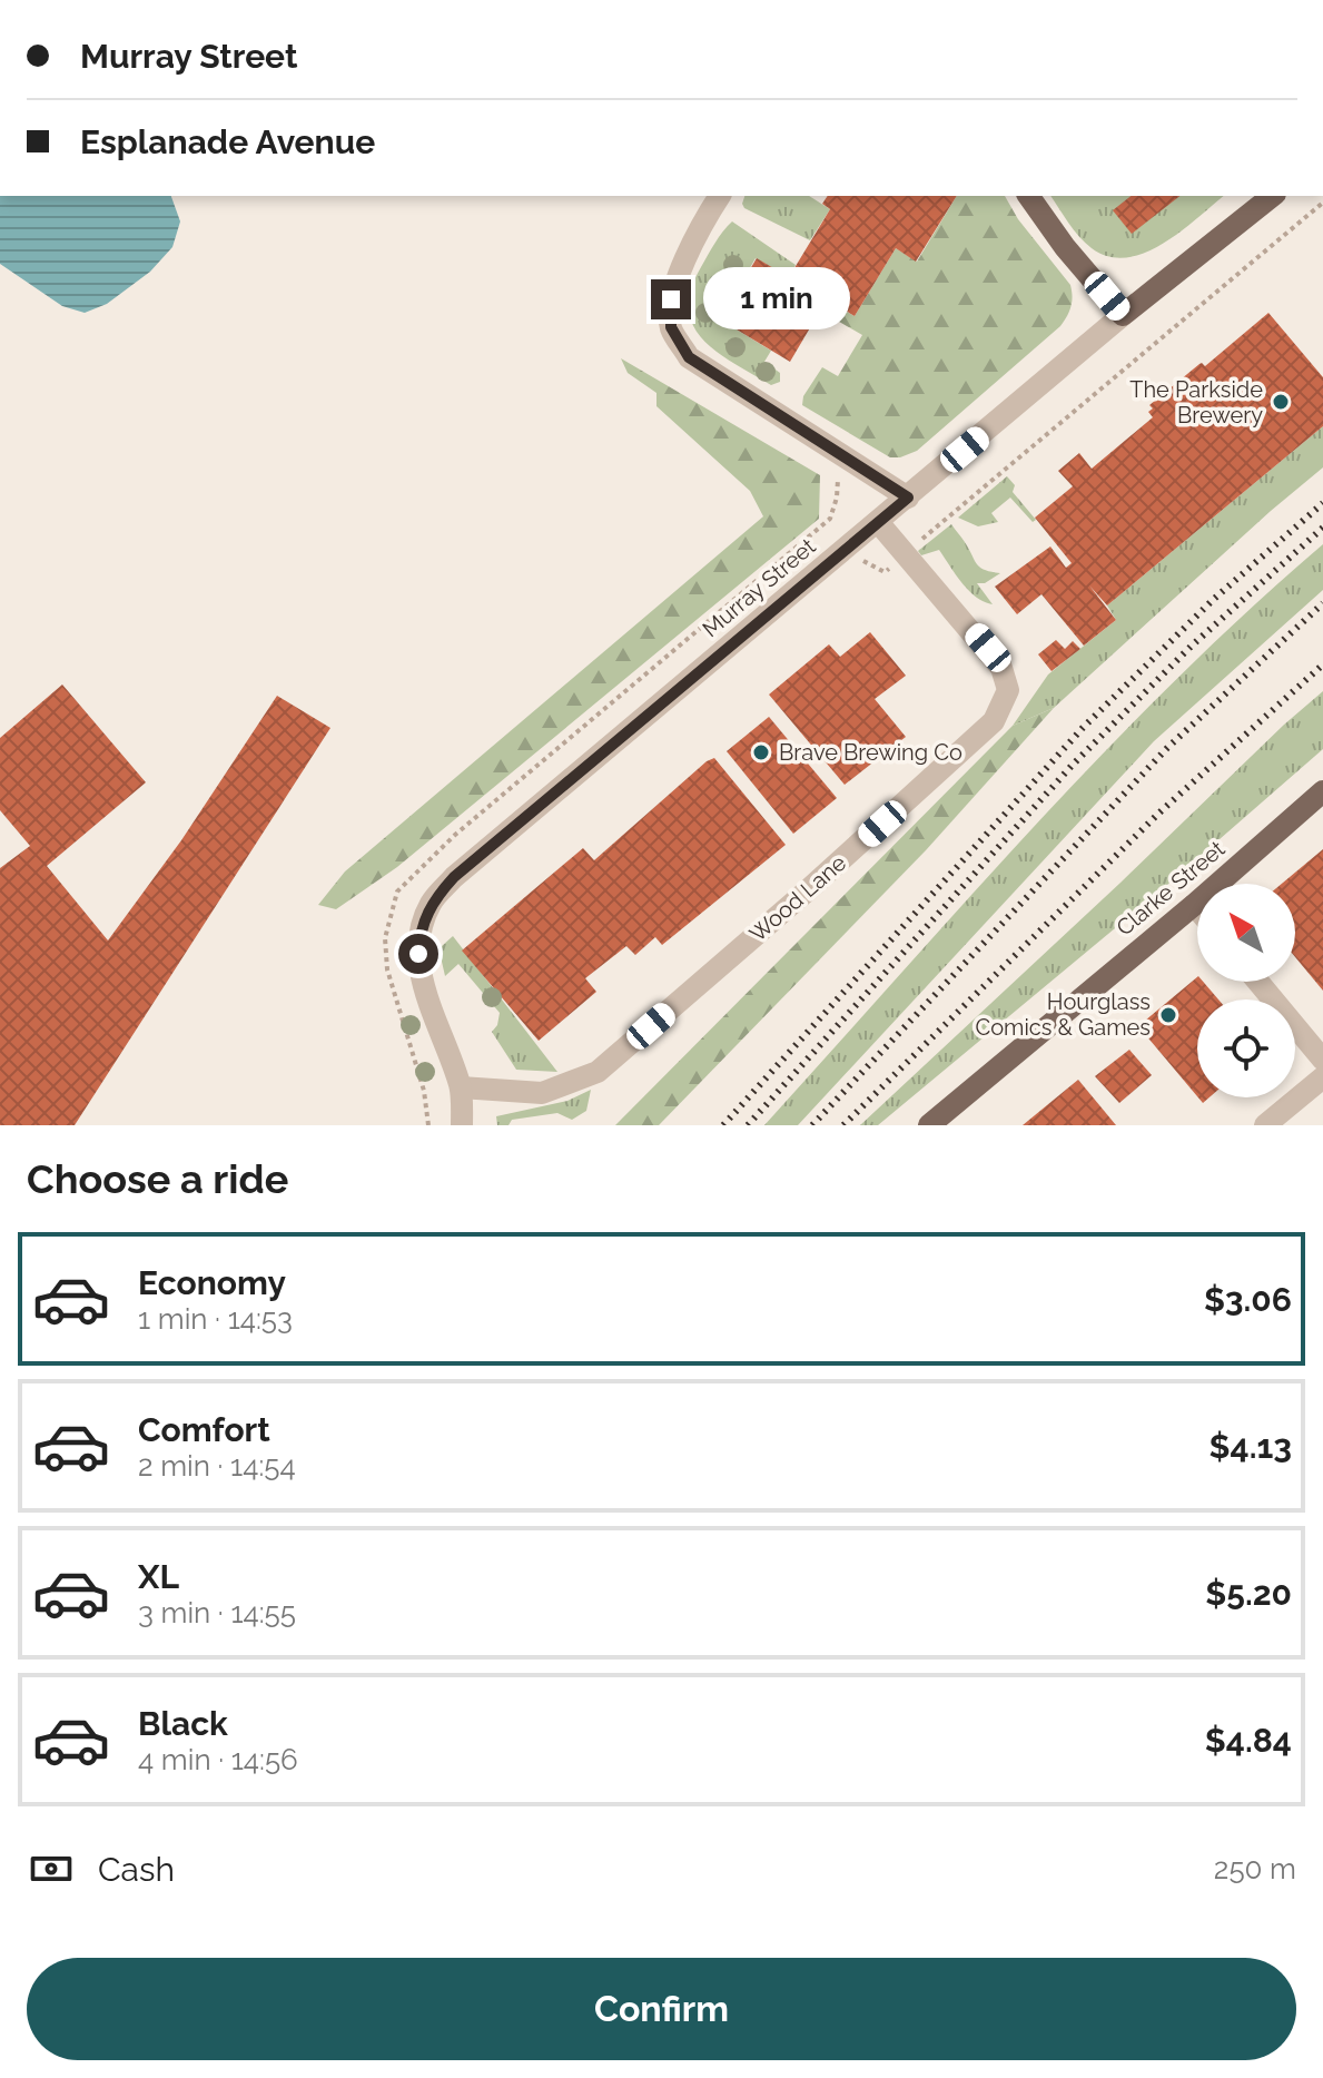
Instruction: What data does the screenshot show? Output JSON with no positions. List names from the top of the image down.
{
  "streets": {
    "main road": ["Murray Street", "Clarke Street"],
    "street": ["Wood Lane"]
  },
  "crossings": [
    ["Murray Street", "Wood Lane"]
  ],
  "places": ["The Parkside Brewery", "Brave Brewing Co", "Hourglass Comics & Games"],
  "north": "top left",
  "page": {
    "banner": ["Murray Street", "Esplanade Avenue"],
    "bubble": "1 min",
    "heading": "Choose a ride",
    "list": [
      {
        "name": "Economy",
        "note": "1 min · 14:53",
        "value": "$3.06"
      },
      {
        "name": "Comfort",
        "note": "2 min · 14:54",
        "value": "$4.13"
      },
      {
        "name": "XL",
        "note": "3 min · 14:55",
        "value": "$5.20"
      },
      {
        "name": "Black",
        "note": "4 min · 14:56",
        "value": "$4.84"
      }
    ],
    "pay": ["Cash", "250 m"],
    "buttons": "Confirm"
  }
}
